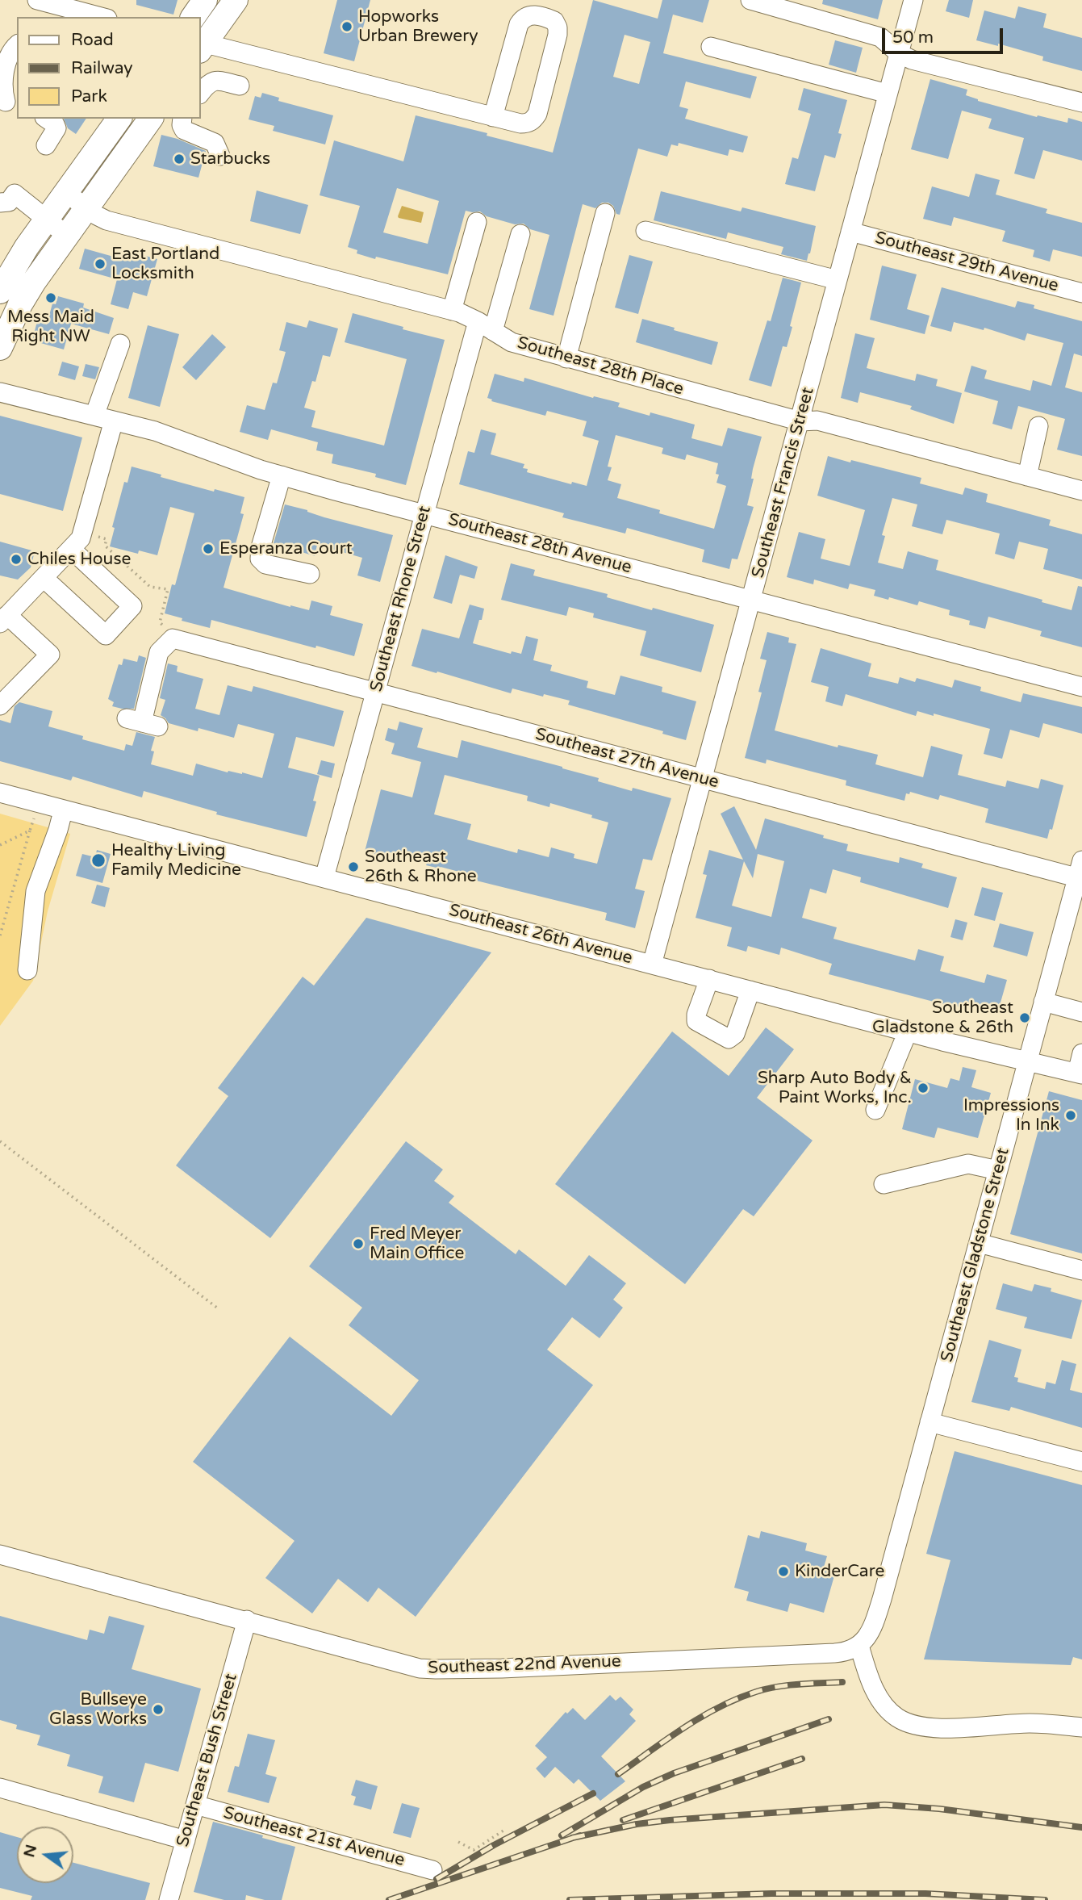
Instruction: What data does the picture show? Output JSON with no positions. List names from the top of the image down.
{
  "streets": {
    "street": [
      "Southeast 29th Avenue",
      "Southeast 28th Place",
      "Southeast Francis Street",
      "Southeast 28th Avenue",
      "Southeast Rhone Street",
      "Southeast 27th Avenue",
      "Southeast 26th Avenue",
      "Southeast Gladstone Street",
      "Southeast 22nd Avenue",
      "Southeast Bush Street",
      "Southeast 21st Avenue"
    ]
  },
  "crossings": [
    ["Southeast 29th Avenue", "Southeast Francis Street"],
    ["Southeast 28th Place", "Southeast Francis Street"],
    ["Southeast 28th Place", "Southeast Rhone Street"],
    ["Southeast Francis Street", "Southeast 28th Avenue"],
    ["Southeast Francis Street", "Southeast 27th Avenue"],
    ["Southeast Francis Street", "Southeast 26th Avenue"],
    ["Southeast 28th Avenue", "Southeast Rhone Street"],
    ["Southeast Rhone Street", "Southeast 27th Avenue"],
    ["Southeast Rhone Street", "Southeast 26th Avenue"],
    ["Southeast 27th Avenue", "Southeast Gladstone Street"],
    ["Southeast 26th Avenue", "Southeast Gladstone Street"],
    ["Southeast Gladstone Street", "Southeast 22nd Avenue"],
    ["Southeast 22nd Avenue", "Southeast Bush Street"],
    ["Southeast Bush Street", "Southeast 21st Avenue"]
  ],
  "places": [
    "Hopworks Urban Brewery",
    "Starbucks",
    "East Portland Locksmith",
    "Mess Maid Right NW",
    "Esperanza Court",
    "Chiles House",
    "Healthy Living Family Medicine",
    "Southeast 26th & Rhone",
    "Southeast Gladstone & 26th",
    "Sharp Auto Body & Paint Works, Inc.",
    "Impressions In Ink",
    "Fred Meyer Main Office",
    "KinderCare",
    "Bullseye Glass Works"
  ],
  "legend": ["Road", "Railway", "Park"],
  "scale_bar": "50 m",
  "north": "left"
}
